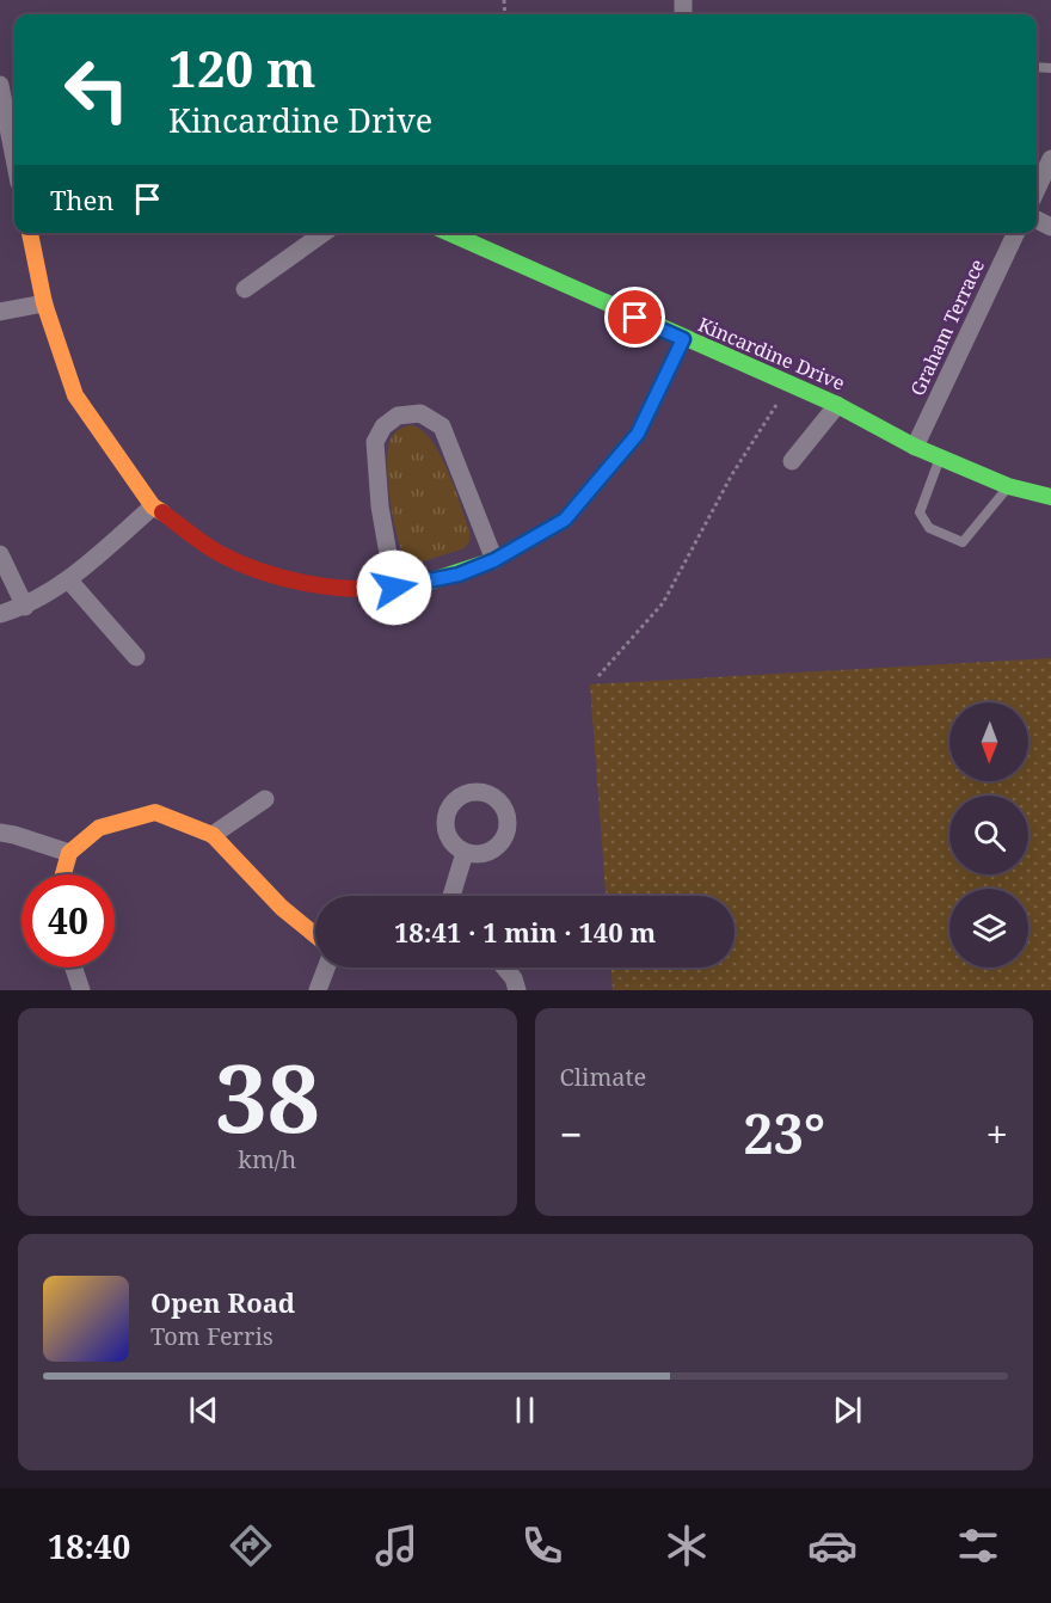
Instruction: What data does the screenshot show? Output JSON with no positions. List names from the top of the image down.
{
  "streets": {
    "street": ["Graham Terrace", "Kincardine Drive"]
  },
  "crossings": [
    ["Graham Terrace", "Kincardine Drive"]
  ],
  "north": "bottom",
  "page": {
    "turn": ["120 m", "Kincardine Drive"],
    "then": "Then",
    "limit": "40",
    "trip": "18:41 · 1 min · 140 m",
    "tile": [
      ["38", "km/h"],
      "Climate"
    ],
    "heat": ["−", "23°", "+"],
    "song": ["Open Road", "Tom Ferris"],
    "tabs": "18:40"
  }
}
